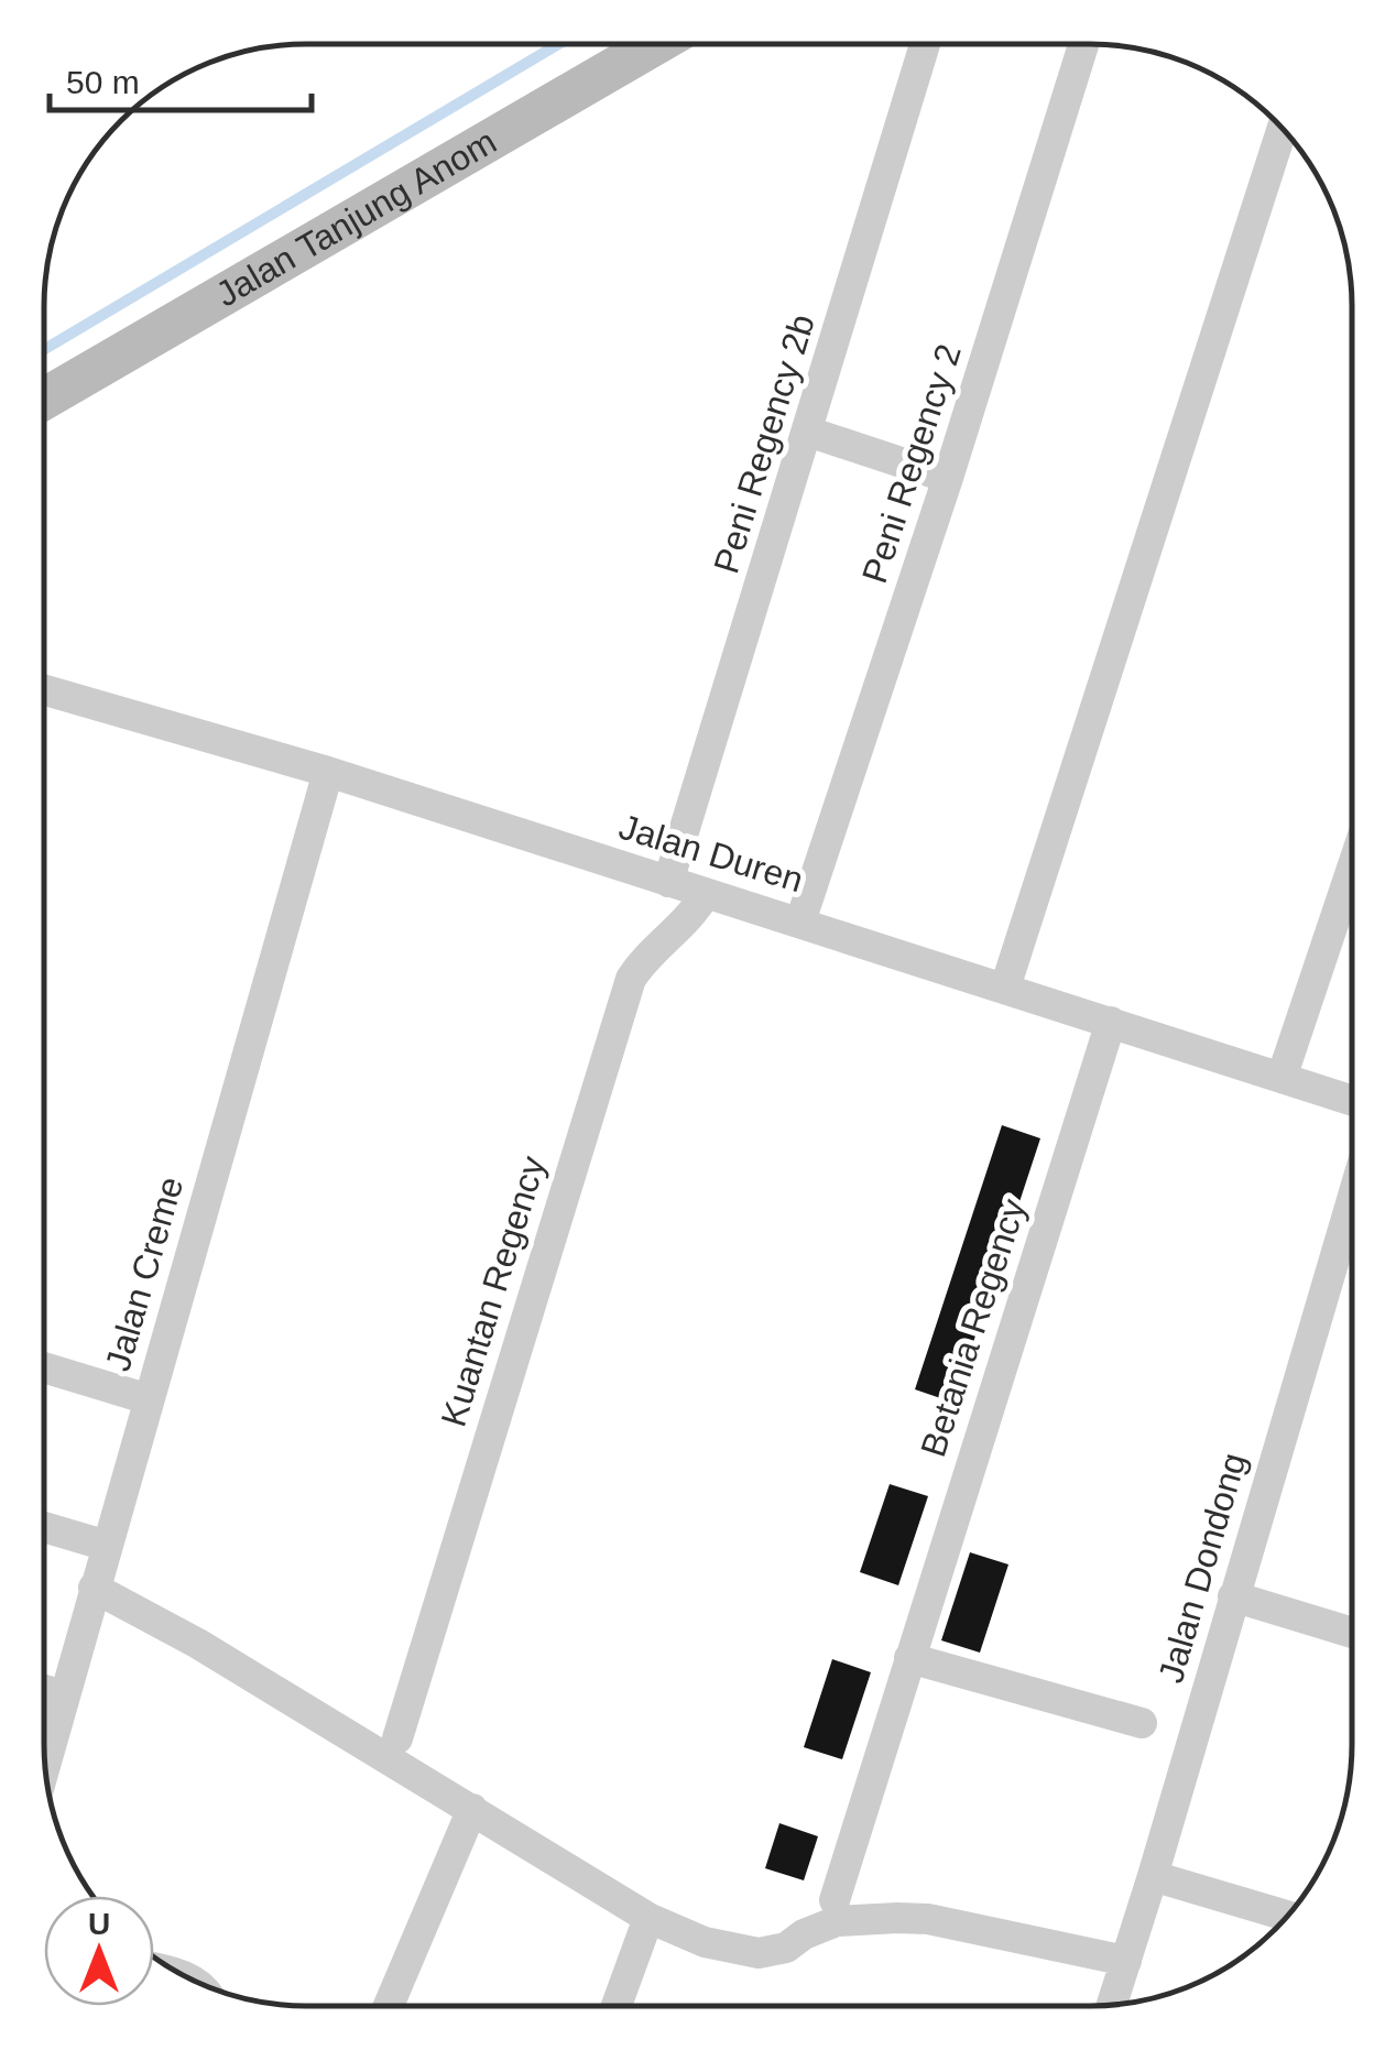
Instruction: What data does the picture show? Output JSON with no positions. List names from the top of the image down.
{
  "streets": {
    "main road": ["Jalan Tanjung Anom"],
    "street": [
      "Peni Regency 2b",
      "Peni Regency 2",
      "Jalan Duren",
      "Jalan Creme",
      "Kuantan Regency",
      "Betania Regency",
      "Jalan Dondong"
    ]
  },
  "crossings": [
    ["Peni Regency 2b", "Jalan Duren"],
    ["Peni Regency 2", "Jalan Duren"],
    ["Jalan Duren", "Jalan Creme"],
    ["Jalan Duren", "Kuantan Regency"],
    ["Jalan Duren", "Betania Regency"]
  ],
  "scale_bar": "50 m",
  "north": "top"
}
